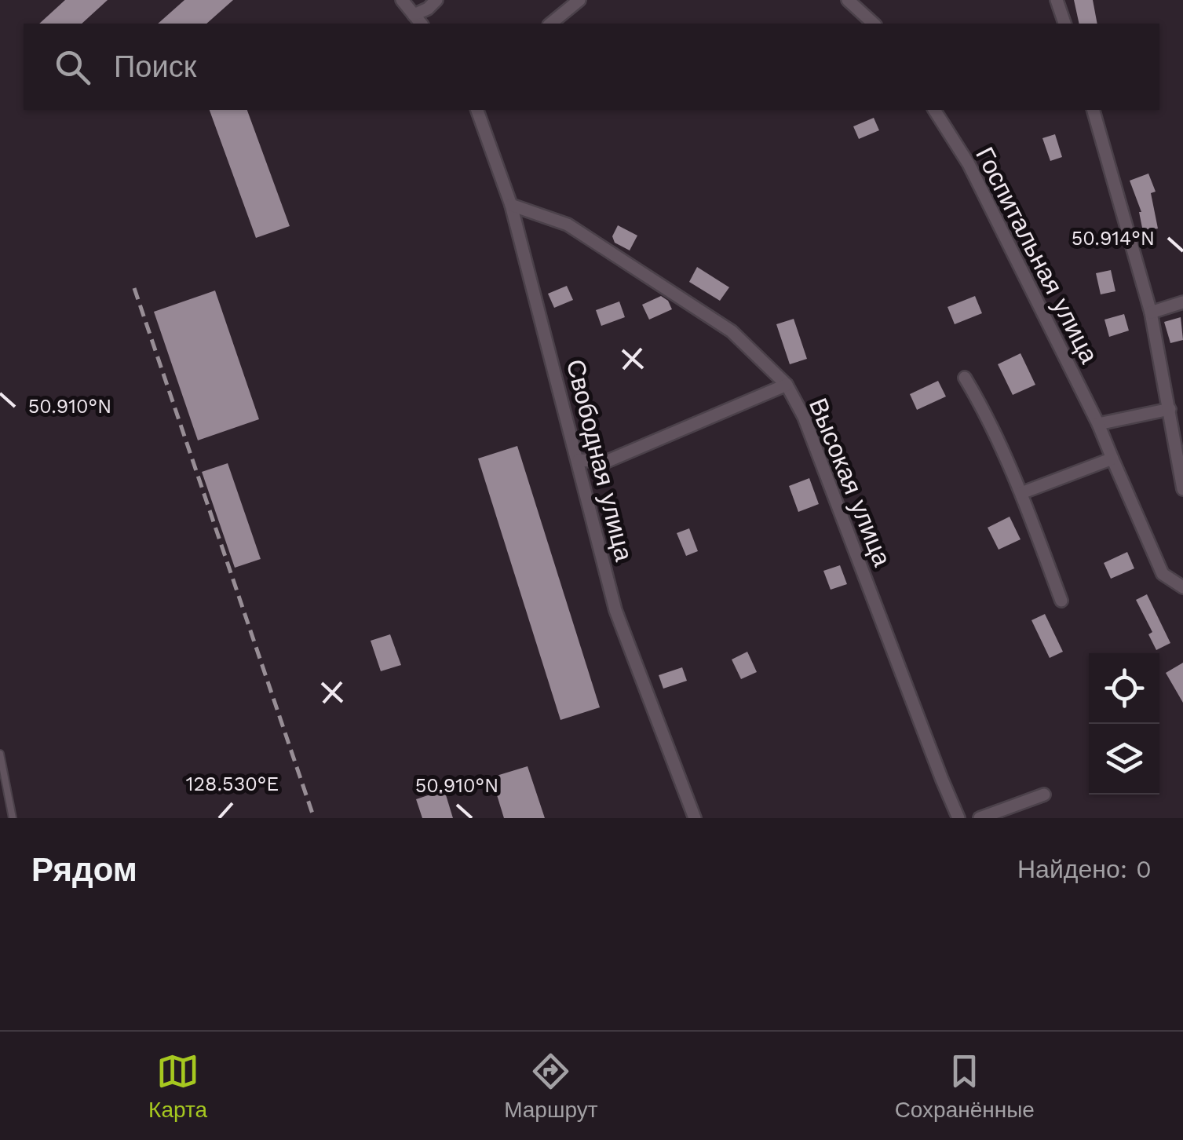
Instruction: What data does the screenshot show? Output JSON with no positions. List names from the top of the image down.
{
  "streets": {
    "street": ["Госпитальная улица", "Свободная улица", "Высокая улица"]
  },
  "crossings": [
    ["Свободная улица", "Высокая улица"]
  ],
  "page": {
    "search": "Поиск",
    "heading": ["Рядом", "Найдено: 0"],
    "nav": ["Карта", "Маршрут", "Сохранённые"]
  },
  "coordinates": ["50.914°N", "50.910°N", "128.530°E"]
}
